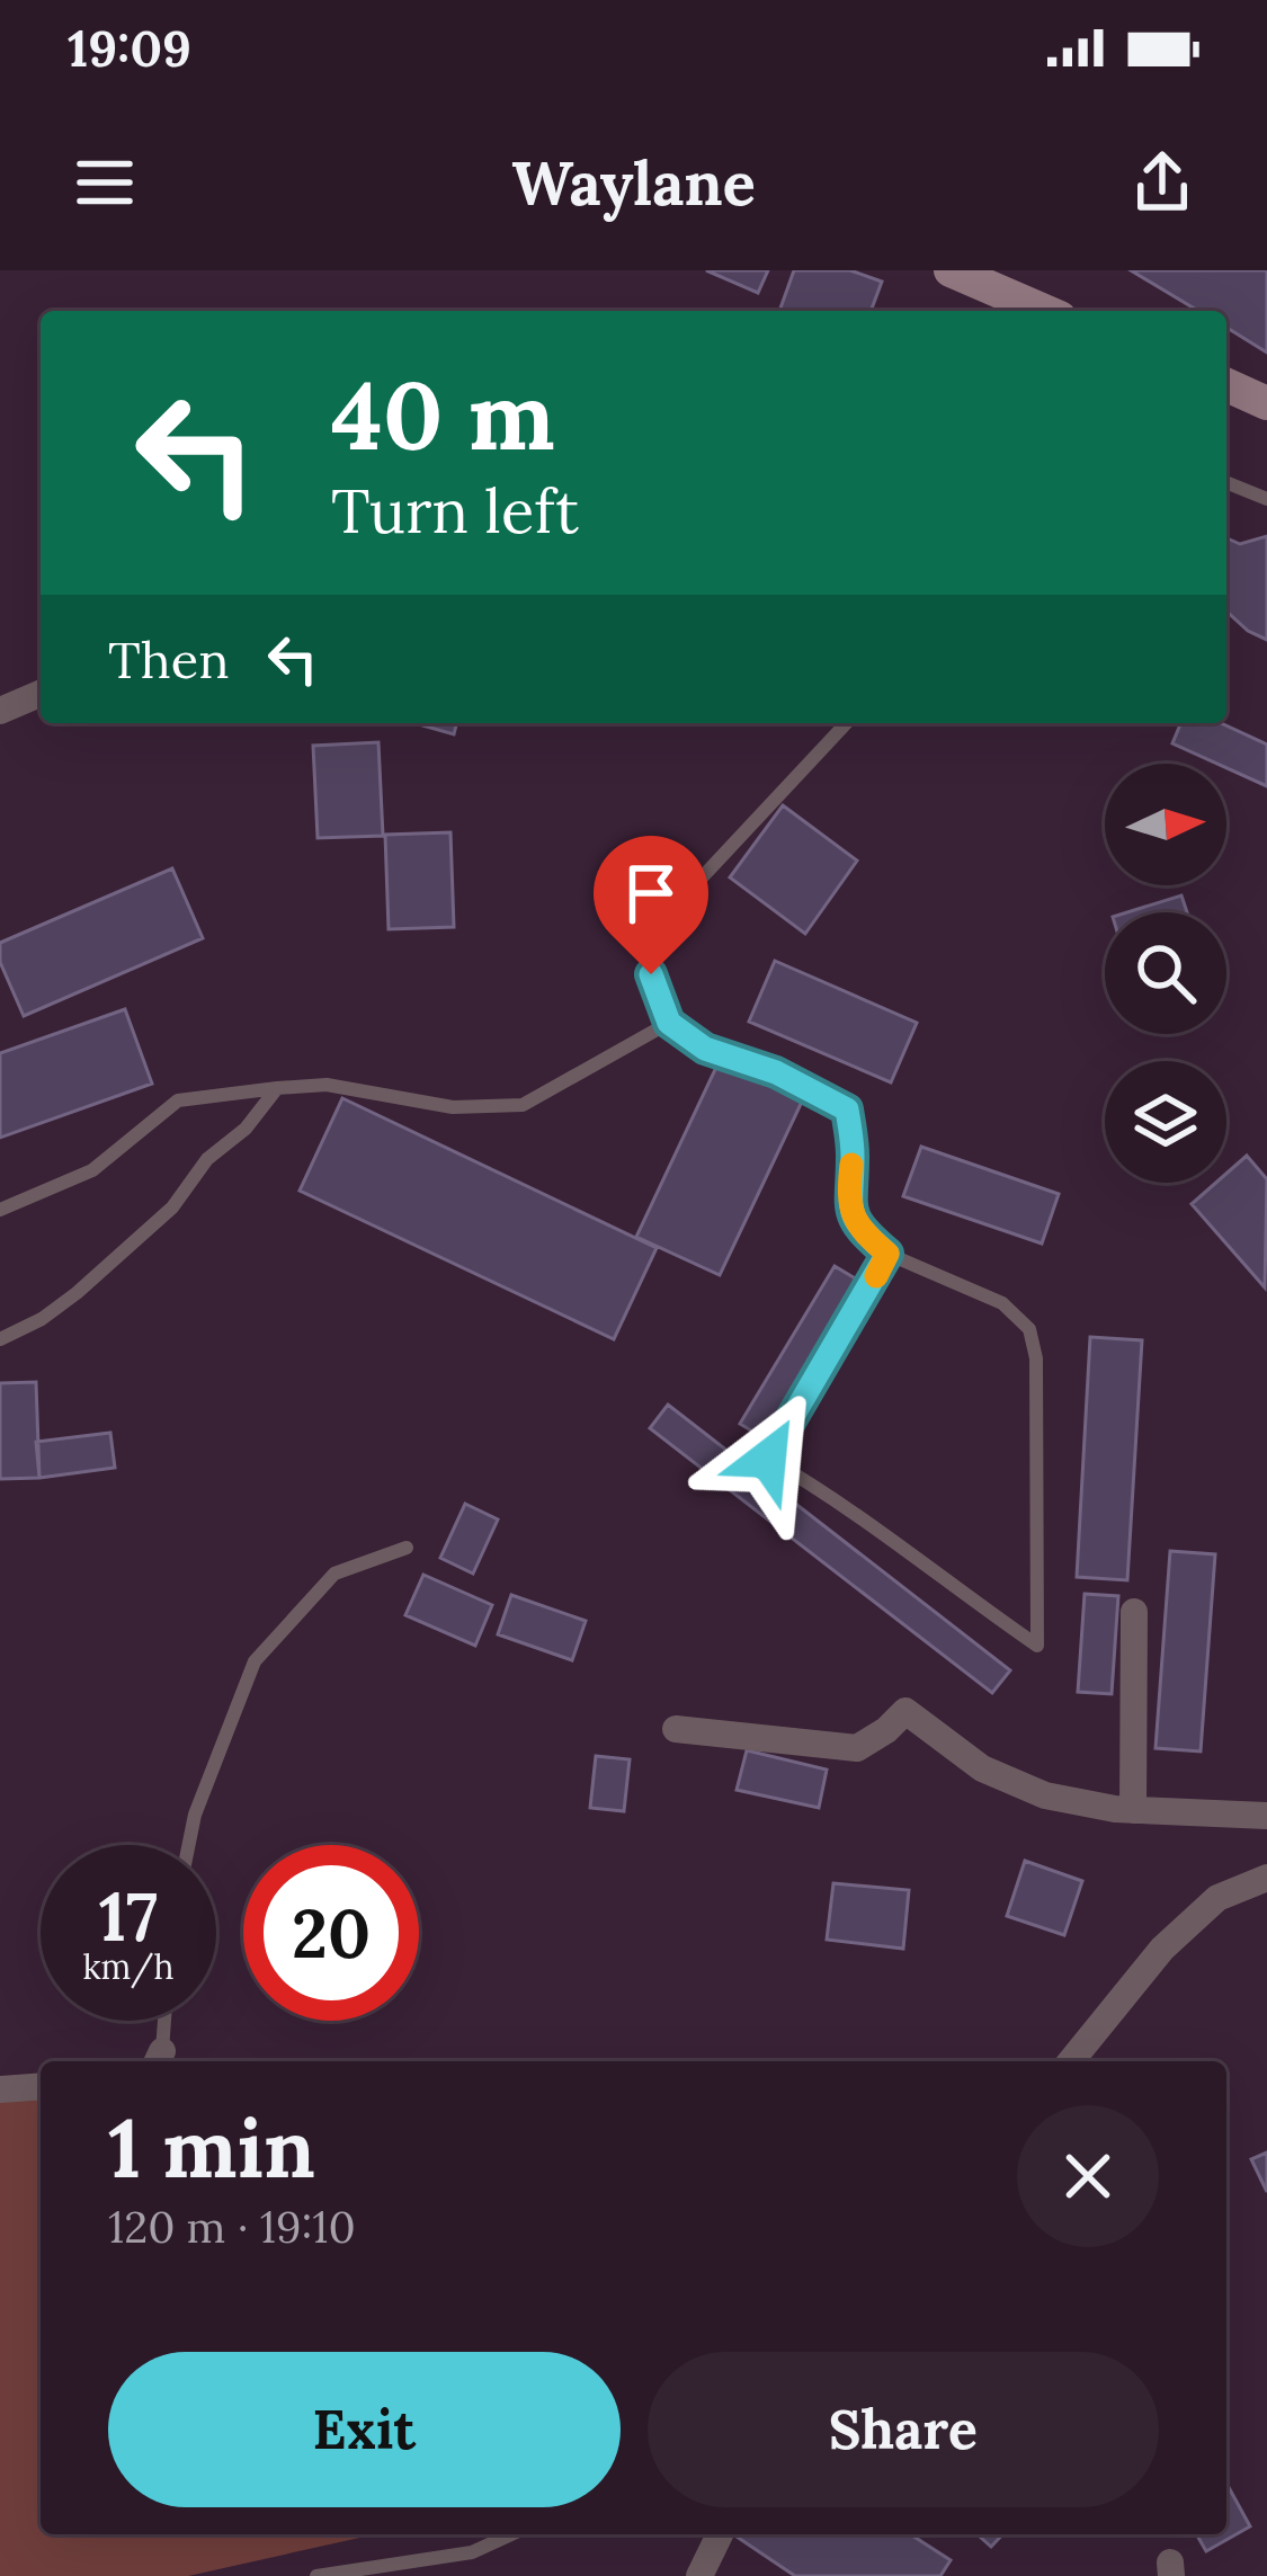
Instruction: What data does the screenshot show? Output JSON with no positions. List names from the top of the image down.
{
  "north": "right",
  "page": {
    "status": "19:09",
    "header": "Waylane",
    "turn": ["40 m", "Turn left"],
    "then": "Then",
    "speed": "17 km/h",
    "limit": "20",
    "heading": ["1 min", "120 m · 19:10"],
    "buttons": ["Exit", "Share"]
  }
}
